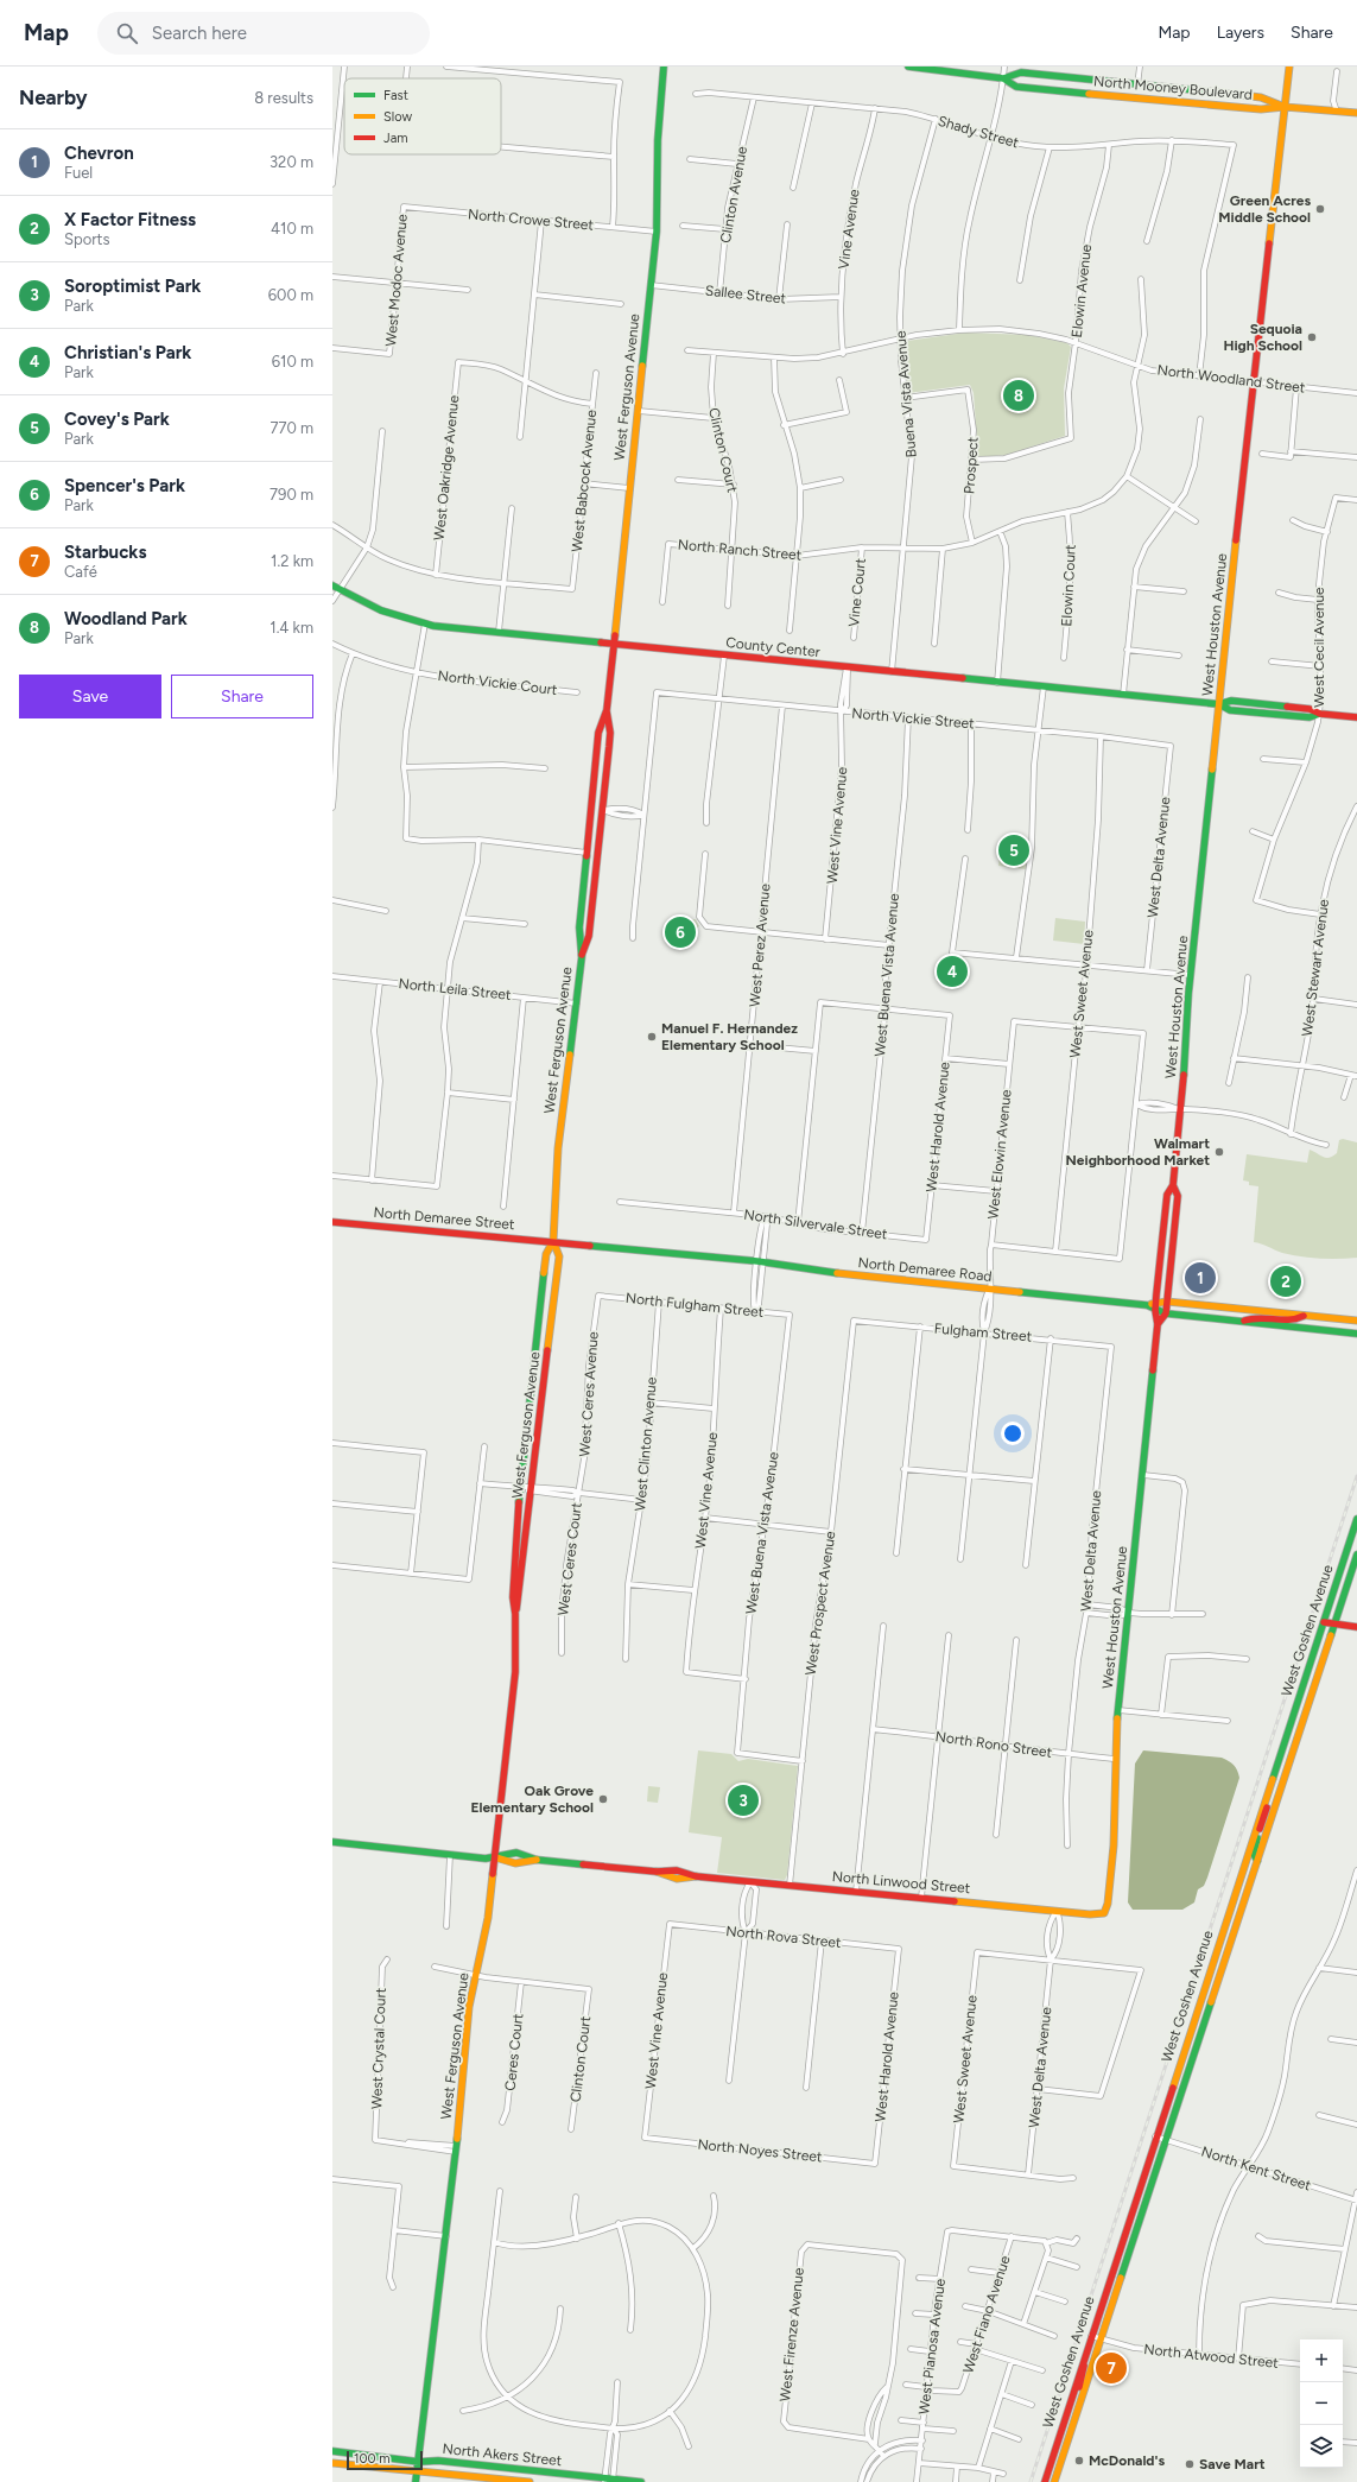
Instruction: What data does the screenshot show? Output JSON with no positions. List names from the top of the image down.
{
  "streets": {
    "street": [
      "North Mooney Boulevard",
      "Shady Street",
      "Clinton Avenue",
      "North Crowe Street",
      "Vine Avenue",
      "West Modoc Avenue",
      "Elowin Avenue",
      "Sallee Street",
      "North Woodland Street",
      "West Ferguson Avenue",
      "Buena Vista Avenue",
      "Clinton Court",
      "Prospect",
      "West Oakridge Avenue",
      "West Babcock Avenue",
      "North Ranch Street",
      "Elowin Court",
      "Vine Court",
      "West Houston Avenue",
      "County Center",
      "West Cecil Avenue",
      "North Vickie Court",
      "North Vickie Street",
      "West Vine Avenue",
      "West Delta Avenue",
      "West Perez Avenue",
      "West Stewart Avenue",
      "West Buena Vista Avenue",
      "North Leila Street",
      "West Sweet Avenue",
      "West Harold Avenue",
      "West Elowin Avenue",
      "North Demaree Street",
      "North Silvervale Street",
      "North Demaree Road",
      "North Fulgham Street",
      "Fulgham Street",
      "West Ceres Avenue",
      "West Clinton Avenue",
      "West Ceres Court",
      "West Prospect Avenue",
      "West Goshen Avenue",
      "North Rono Street",
      "North Linwood Street",
      "North Rova Street",
      "West Crystal Court",
      "Ceres Court",
      "North Noyes Street",
      "North Kent Street",
      "West Fiano Avenue",
      "West Firenze Avenue",
      "West Pianosa Avenue",
      "North Atwood Street",
      "North Akers Street"
    ]
  },
  "crossings": [
    ["North Mooney Boulevard", "West Houston Avenue"],
    ["Shady Street", "Clinton Avenue"],
    ["Shady Street", "Vine Avenue"],
    ["Shady Street", "Elowin Avenue"],
    ["Shady Street", "North Woodland Street"],
    ["Shady Street", "Buena Vista Avenue"],
    ["Clinton Avenue", "Sallee Street"],
    ["North Crowe Street", "West Modoc Avenue"],
    ["North Crowe Street", "West Ferguson Avenue"],
    ["Vine Avenue", "Sallee Street"],
    ["Vine Avenue", "North Woodland Street"],
    ["Elowin Avenue", "North Woodland Street"],
    ["Elowin Avenue", "Prospect"],
    ["Sallee Street", "West Ferguson Avenue"],
    ["North Woodland Street", "Buena Vista Avenue"],
    ["North Woodland Street", "Clinton Court"],
    ["North Woodland Street", "West Houston Avenue"],
    ["West Ferguson Avenue", "County Center"],
    ["West Ferguson Avenue", "North Leila Street"],
    ["West Ferguson Avenue", "North Demaree Street"],
    ["West Ferguson Avenue", "North Demaree Road"],
    ["West Ferguson Avenue", "North Linwood Street"],
    ["West Ferguson Avenue", "West Crystal Court"],
    ["West Ferguson Avenue", "North Akers Street"],
    ["Buena Vista Avenue", "Prospect"],
    ["Buena Vista Avenue", "North Ranch Street"],
    ["Buena Vista Avenue", "County Center"],
    ["Clinton Court", "North Ranch Street"],
    ["Clinton Court", "Ceres Court"],
    ["Prospect", "North Ranch Street"],
    ["North Ranch Street", "Elowin Court"],
    ["North Ranch Street", "Vine Court"],
    ["West Houston Avenue", "County Center"],
    ["West Houston Avenue", "North Demaree Road"],
    ["West Houston Avenue", "North Rono Street"],
    ["West Houston Avenue", "North Linwood Street"],
    ["County Center", "West Cecil Avenue"],
    ["County Center", "West Vine Avenue"],
    ["West Cecil Avenue", "West Stewart Avenue"],
    ["North Vickie Street", "West Vine Avenue"],
    ["North Vickie Street", "West Delta Avenue"],
    ["North Vickie Street", "West Perez Avenue"],
    ["North Vickie Street", "West Buena Vista Avenue"],
    ["North Vickie Street", "West Sweet Avenue"],
    ["West Vine Avenue", "West Buena Vista Avenue"],
    ["West Vine Avenue", "North Fulgham Street"],
    ["West Vine Avenue", "North Rova Street"],
    ["West Vine Avenue", "North Noyes Street"],
    ["West Delta Avenue", "West Sweet Avenue"],
    ["West Delta Avenue", "Fulgham Street"],
    ["West Delta Avenue", "North Rono Street"],
    ["West Delta Avenue", "North Linwood Street"],
    ["West Perez Avenue", "North Silvervale Street"],
    ["West Buena Vista Avenue", "West Harold Avenue"],
    ["West Buena Vista Avenue", "North Silvervale Street"],
    ["West Buena Vista Avenue", "North Fulgham Street"],
    ["West Buena Vista Avenue", "West Prospect Avenue"],
    ["West Sweet Avenue", "West Elowin Avenue"],
    ["West Harold Avenue", "North Silvervale Street"],
    ["West Harold Avenue", "North Rova Street"],
    ["West Harold Avenue", "North Noyes Street"],
    ["West Elowin Avenue", "North Demaree Road"],
    ["West Elowin Avenue", "Fulgham Street"],
    ["North Demaree Street", "North Demaree Road"],
    ["North Fulgham Street", "West Ceres Avenue"],
    ["North Fulgham Street", "West Clinton Avenue"],
    ["Fulgham Street", "West Prospect Avenue"],
    ["West Ceres Avenue", "West Ceres Court"],
    ["West Prospect Avenue", "North Linwood Street"],
    ["West Goshen Avenue", "North Kent Street"],
    ["West Goshen Avenue", "North Atwood Street"],
    ["West Fiano Avenue", "West Pianosa Avenue"]
  ],
  "places": [
    "Green Acres Middle School",
    "Sequoia High School",
    "Manuel F. Hernandez Elementary School",
    "Walmart Neighborhood Market",
    "Oak Grove Elementary School",
    "McDonald's",
    "Save Mart"
  ],
  "legend": ["Fast", "Slow", "Jam"],
  "scale_bar": "100 m",
  "page": {
    "header": "Map",
    "search": "Search here",
    "nav": ["Map", "Layers", "Share"],
    "heading": ["Nearby", "8 results"],
    "list": [
      {
        "mark": "1",
        "name": "Chevron",
        "note": "Fuel",
        "value": "320 m"
      },
      {
        "mark": "2",
        "name": "X Factor Fitness",
        "note": "Sports",
        "value": "410 m"
      },
      {
        "mark": "3",
        "name": "Soroptimist Park",
        "note": "Park",
        "value": "600 m"
      },
      {
        "mark": "4",
        "name": "Christian's Park",
        "note": "Park",
        "value": "610 m"
      },
      {
        "mark": "5",
        "name": "Covey's Park",
        "note": "Park",
        "value": "770 m"
      },
      {
        "mark": "6",
        "name": "Spencer's Park",
        "note": "Park",
        "value": "790 m"
      },
      {
        "mark": "7",
        "name": "Starbucks",
        "note": "Café",
        "value": "1.2 km"
      },
      {
        "mark": "8",
        "name": "Woodland Park",
        "note": "Park",
        "value": "1.4 km"
      }
    ],
    "pins": [
      "8",
      "5",
      "6",
      "4",
      "1",
      "2",
      "3",
      "7"
    ],
    "buttons": ["Save", "Share"],
    "map_buttons": ["+", "−"],
    "scale": "100 m"
  }
}
